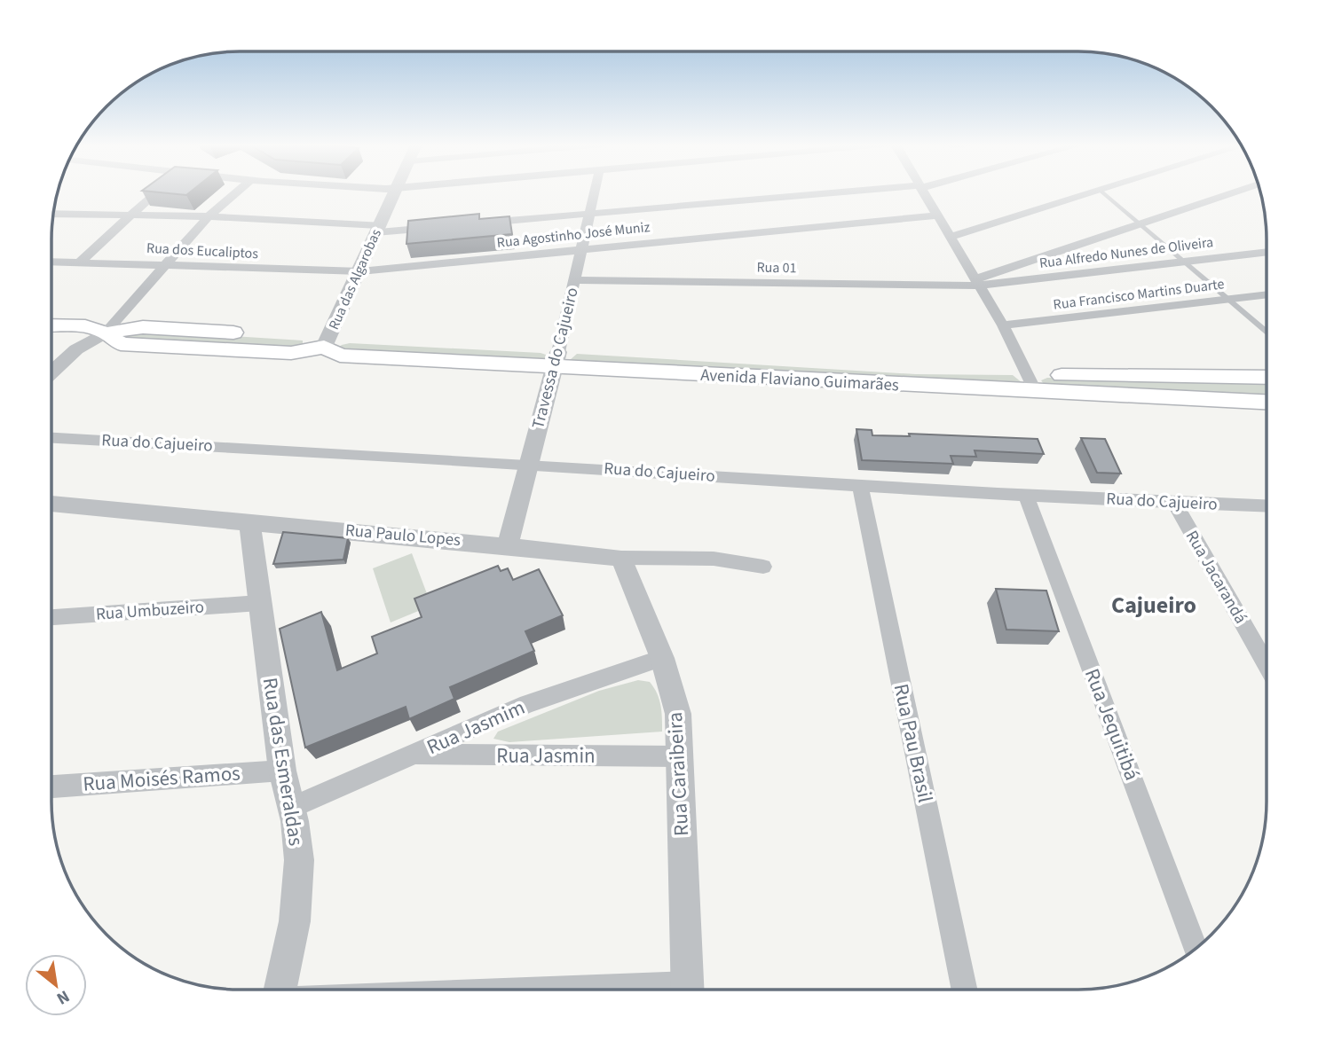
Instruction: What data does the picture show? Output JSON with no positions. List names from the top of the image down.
{
  "streets": {
    "main road": ["Avenida Flaviano Guimarães"],
    "street": [
      "Rua Agostinho José Muniz",
      "Rua dos Eucaliptos",
      "Rua Alfredo Nunes de Oliveira",
      "Rua 01",
      "Rua das Algarobas",
      "Rua Francisco Martins Duarte",
      "Travessa do Cajueiro",
      "Rua do Cajueiro",
      "Rua Paulo Lopes",
      "Rua Jacarandá",
      "Rua Umbuzeiro",
      "Rua Jequitibá",
      "Rua Jasmim",
      "Rua Pau Brasil",
      "Rua Jasmin",
      "Rua das Esmeraldas",
      "Rua Caraibeira",
      "Rua Moisés Ramos"
    ]
  },
  "crossings": [
    ["Rua Agostinho José Muniz", "Rua dos Eucaliptos"],
    ["Rua Agostinho José Muniz", "Rua das Algarobas"],
    ["Rua Agostinho José Muniz", "Travessa do Cajueiro"],
    ["Rua dos Eucaliptos", "Rua das Algarobas"],
    ["Rua Alfredo Nunes de Oliveira", "Rua 01"],
    ["Rua 01", "Travessa do Cajueiro"],
    ["Rua das Algarobas", "Avenida Flaviano Guimarães"],
    ["Travessa do Cajueiro", "Avenida Flaviano Guimarães"],
    ["Travessa do Cajueiro", "Rua do Cajueiro"],
    ["Travessa do Cajueiro", "Rua Paulo Lopes"],
    ["Rua do Cajueiro", "Rua Jacarandá"],
    ["Rua do Cajueiro", "Rua Jequitibá"],
    ["Rua do Cajueiro", "Rua Pau Brasil"],
    ["Rua Paulo Lopes", "Rua das Esmeraldas"],
    ["Rua Paulo Lopes", "Rua Caraibeira"],
    ["Rua Umbuzeiro", "Rua das Esmeraldas"],
    ["Rua Jasmim", "Rua Jasmin"],
    ["Rua Jasmim", "Rua das Esmeraldas"],
    ["Rua Jasmim", "Rua Caraibeira"],
    ["Rua Jasmin", "Rua Caraibeira"],
    ["Rua das Esmeraldas", "Rua Moisés Ramos"]
  ],
  "districts": ["Cajueiro"],
  "north": "bottom right"
}
